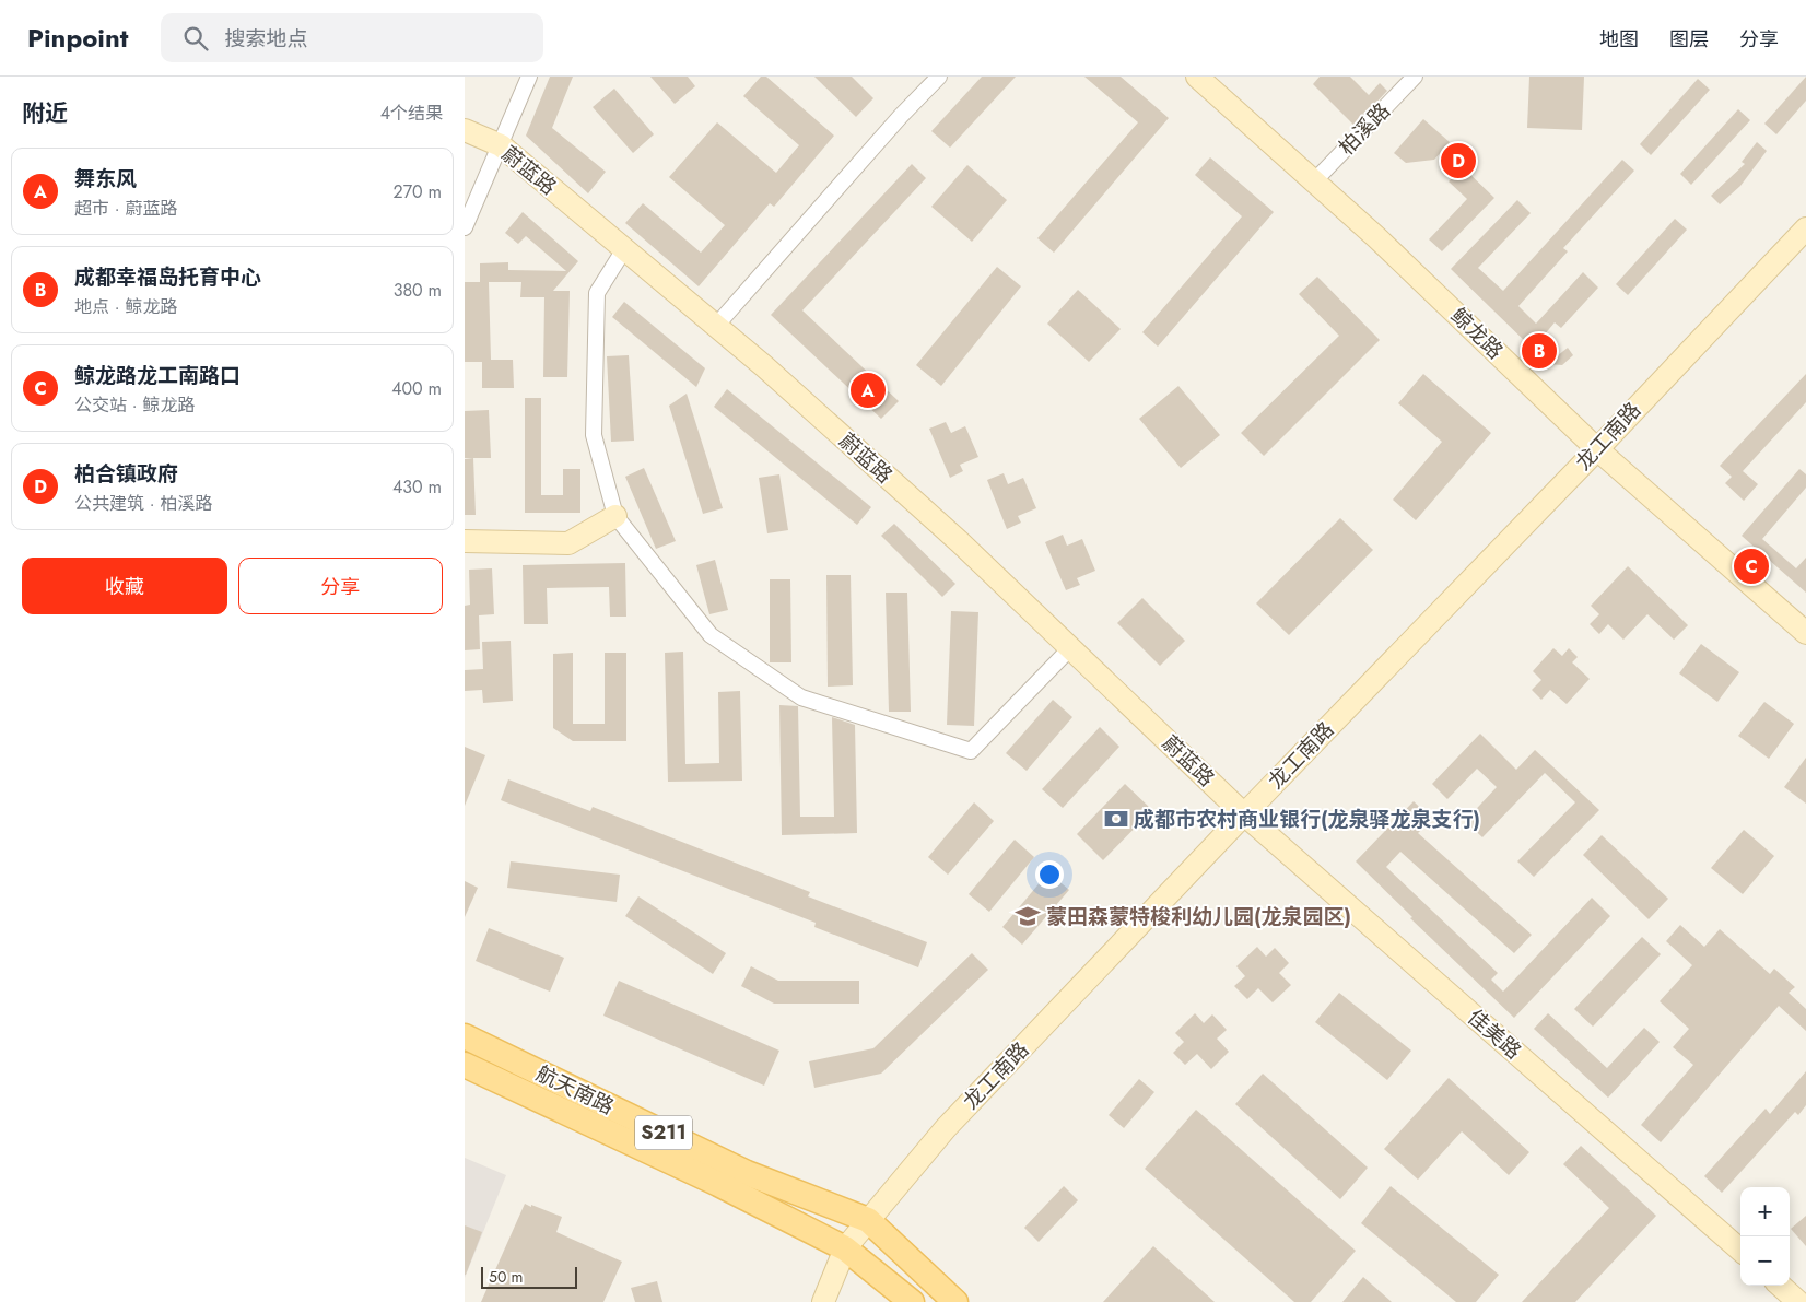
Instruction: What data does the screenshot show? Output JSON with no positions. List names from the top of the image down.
{
  "streets": {
    "main road": ["航天南路", "S211"],
    "street": [
      "柏溪路",
      "蔚蓝路",
      "鲸龙路",
      "龙工南路",
      "佳美路"
    ]
  },
  "crossings": [
    ["柏溪路", "鲸龙路"],
    ["蔚蓝路", "龙工南路"],
    ["蔚蓝路", "佳美路"],
    ["鲸龙路", "龙工南路"],
    ["龙工南路", "佳美路"],
    ["龙工南路", "航天南路"]
  ],
  "places": {
    "bank": ["成都市农村商业银行(龙泉驿龙泉支行)"],
    "school or university": ["蒙田森蒙特梭利幼儿园(龙泉园区)"]
  },
  "scale_bar": "50 m",
  "page": {
    "header": "Pinpoint",
    "search": "搜索地点",
    "nav": ["地图", "图层", "分享"],
    "heading": ["附近", "4个结果"],
    "pins": [
      "D",
      "B",
      "A",
      "C"
    ],
    "list": [
      {
        "mark": "A",
        "name": "舞东风",
        "note": "超市 · 蔚蓝路",
        "value": "270 m"
      },
      {
        "mark": "B",
        "name": "成都幸福岛托育中心",
        "note": "地点 · 鲸龙路",
        "value": "380 m"
      },
      {
        "mark": "C",
        "name": "鲸龙路龙工南路口",
        "note": "公交站 · 鲸龙路",
        "value": "400 m"
      },
      {
        "mark": "D",
        "name": "柏合镇政府",
        "note": "公共建筑 · 柏溪路",
        "value": "430 m"
      }
    ],
    "buttons": ["收藏", "分享"],
    "map_buttons": ["+", "−"],
    "scale": "50 m"
  }
}
